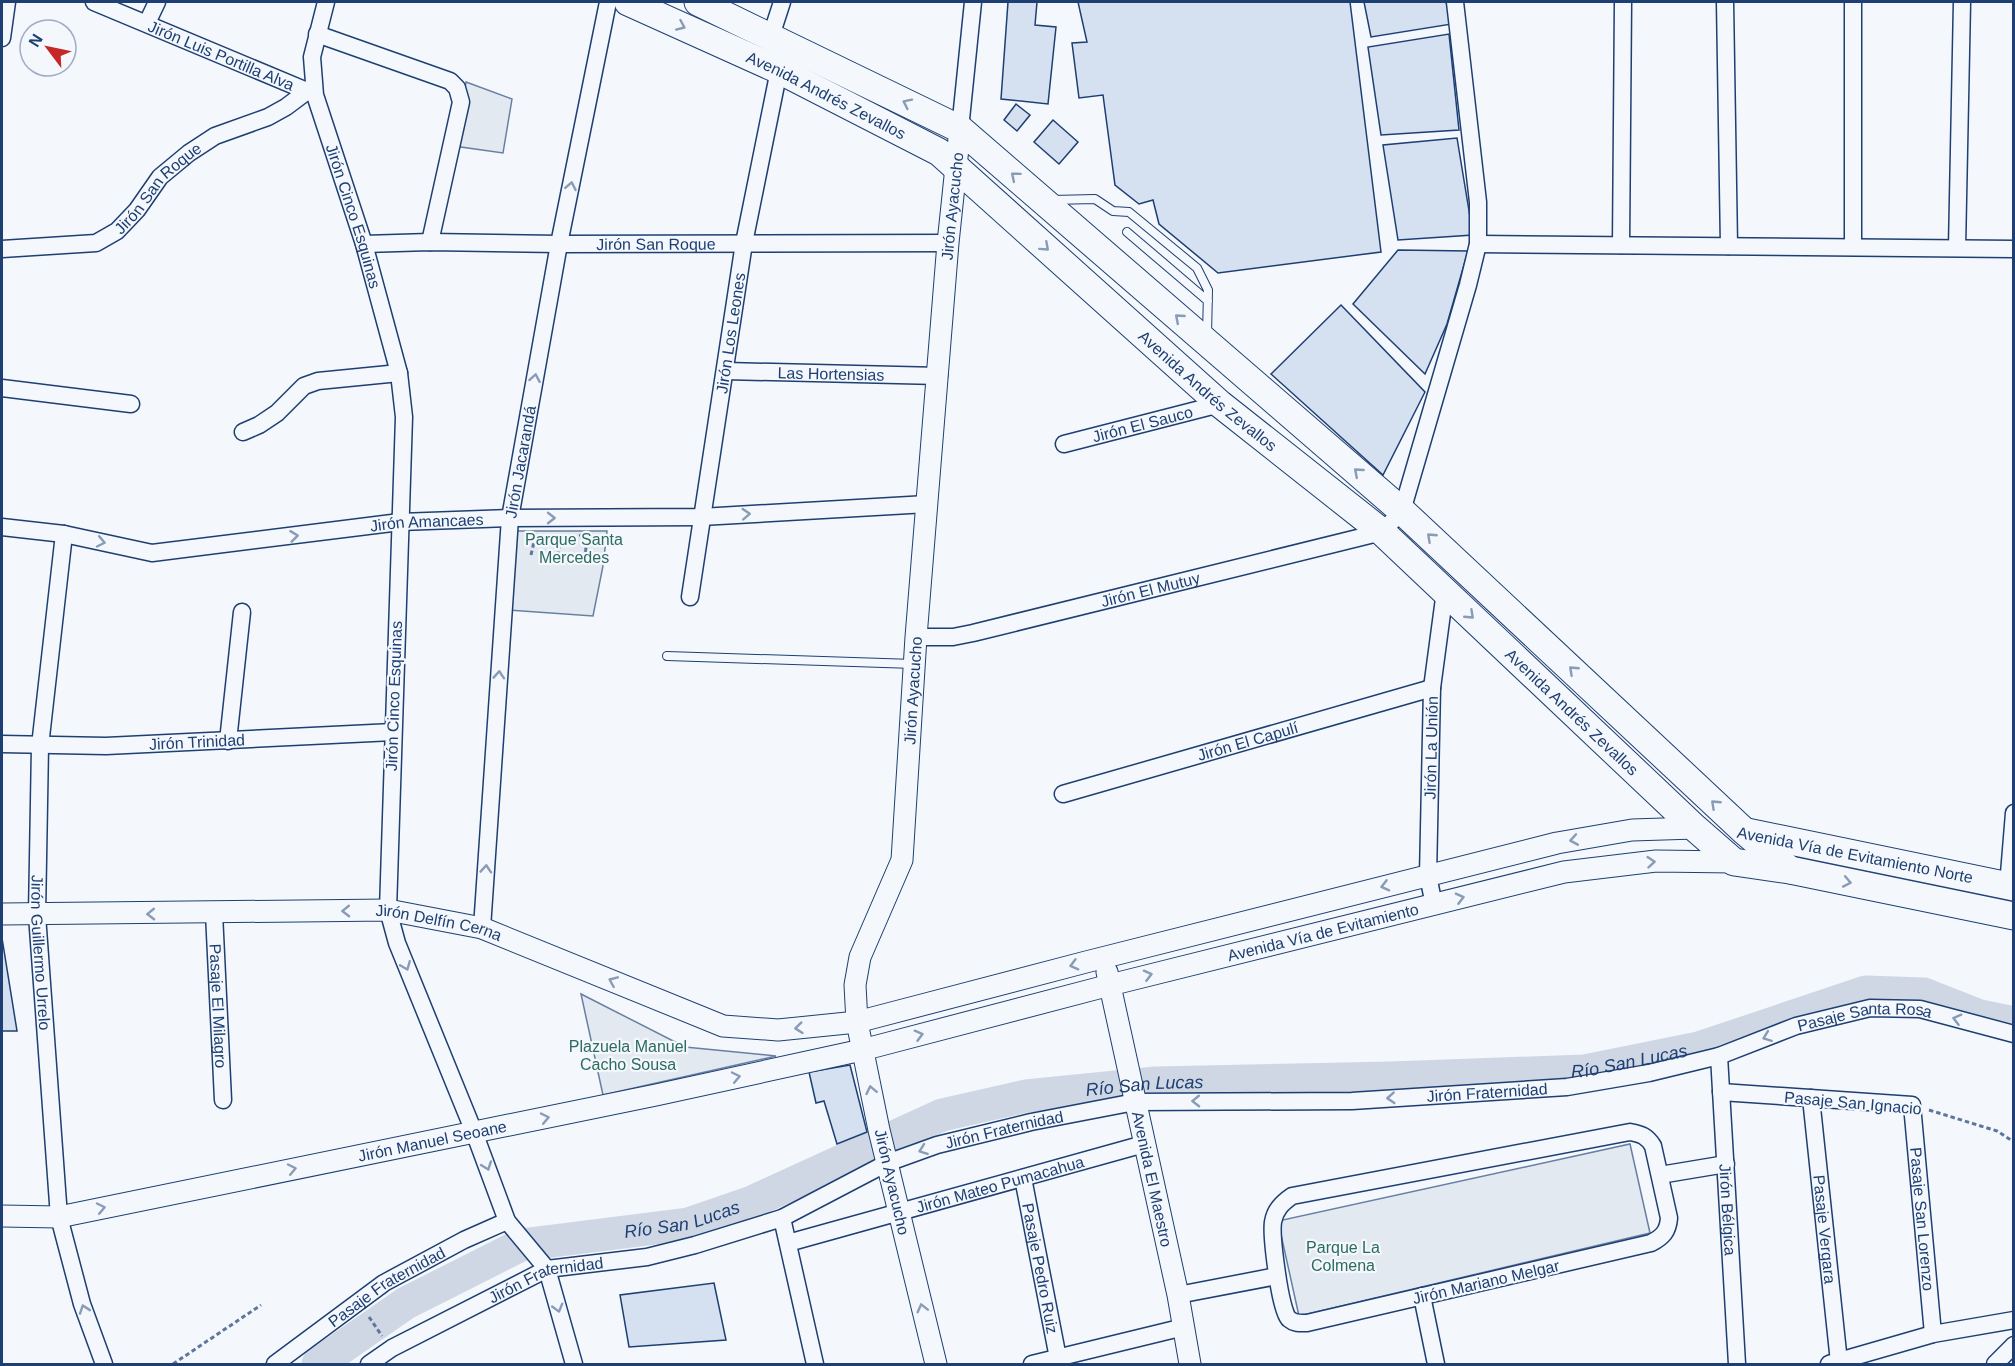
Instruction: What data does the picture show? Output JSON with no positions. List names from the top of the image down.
{
  "streets": {
    "highway": ["Avenida Andrés Zevallos", "Avenida Vía de Evitamiento Norte", "Avenida Vía de Evitamiento"],
    "street": [
      "Jirón Luis Portilla Alva",
      "Jirón San Roque",
      "Jirón Ayacucho",
      "Jirón Cinco Esquinas",
      "Jirón Los Leones",
      "Las Hortensias",
      "Jirón El Sauco",
      "Jirón Jacarandá",
      "Jirón Amancaes",
      "Jirón El Mutuy",
      "Jirón El Capulí",
      "Jirón Trinidad",
      "Jirón La Unión",
      "Jirón Delfín Cerna",
      "Jirón Guillermo Urrelo",
      "Pasaje El Milagro",
      "Pasaje Santa Rosa",
      "Jirón Fraternidad",
      "Pasaje San Ignacio",
      "Jirón Manuel Seoane",
      "Avenida El Maestro",
      "Jirón Mateo Pumacahua",
      "Jirón Bélgica",
      "Pasaje San Lorenzo",
      "Pasaje Vergara",
      "Pasaje Pedro Ruiz",
      "Jirón Mariano Melgar",
      "Pasaje Fraternidad"
    ]
  },
  "crossings": [
    ["Jirón Luis Portilla Alva", "Jirón San Roque"],
    ["Jirón Luis Portilla Alva", "Jirón Cinco Esquinas"],
    ["Avenida Andrés Zevallos", "Jirón Ayacucho"],
    ["Avenida Andrés Zevallos", "Jirón Los Leones"],
    ["Avenida Andrés Zevallos", "Jirón El Sauco"],
    ["Avenida Andrés Zevallos", "Jirón El Mutuy"],
    ["Avenida Andrés Zevallos", "Jirón La Unión"],
    ["Avenida Andrés Zevallos", "Avenida Vía de Evitamiento Norte"],
    ["Avenida Andrés Zevallos", "Avenida Vía de Evitamiento"],
    ["Jirón San Roque", "Jirón Ayacucho"],
    ["Jirón San Roque", "Jirón Cinco Esquinas"],
    ["Jirón San Roque", "Jirón Los Leones"],
    ["Jirón San Roque", "Jirón Jacarandá"],
    ["Jirón Ayacucho", "Las Hortensias"],
    ["Jirón Ayacucho", "Jirón Amancaes"],
    ["Jirón Ayacucho", "Jirón El Mutuy"],
    ["Jirón Ayacucho", "Jirón Delfín Cerna"],
    ["Jirón Ayacucho", "Avenida Vía de Evitamiento"],
    ["Jirón Ayacucho", "Jirón Fraternidad"],
    ["Jirón Ayacucho", "Jirón Manuel Seoane"],
    ["Jirón Ayacucho", "Jirón Mateo Pumacahua"],
    ["Jirón Cinco Esquinas", "Jirón Amancaes"],
    ["Jirón Cinco Esquinas", "Jirón Trinidad"],
    ["Jirón Cinco Esquinas", "Jirón Delfín Cerna"],
    ["Jirón Cinco Esquinas", "Jirón Fraternidad"],
    ["Jirón Cinco Esquinas", "Jirón Manuel Seoane"],
    ["Jirón Cinco Esquinas", "Pasaje Fraternidad"],
    ["Jirón Los Leones", "Las Hortensias"],
    ["Jirón Los Leones", "Jirón Amancaes"],
    ["Jirón Jacarandá", "Jirón Amancaes"],
    ["Jirón Jacarandá", "Jirón Delfín Cerna"],
    ["Jirón Amancaes", "Jirón Guillermo Urrelo"],
    ["Jirón El Capulí", "Jirón La Unión"],
    ["Jirón Trinidad", "Jirón Guillermo Urrelo"],
    ["Jirón La Unión", "Avenida Vía de Evitamiento"],
    ["Avenida Vía de Evitamiento Norte", "Avenida Vía de Evitamiento"],
    ["Jirón Delfín Cerna", "Avenida Vía de Evitamiento"],
    ["Jirón Delfín Cerna", "Jirón Guillermo Urrelo"],
    ["Jirón Delfín Cerna", "Pasaje El Milagro"],
    ["Avenida Vía de Evitamiento", "Jirón Manuel Seoane"],
    ["Avenida Vía de Evitamiento", "Avenida El Maestro"],
    ["Jirón Guillermo Urrelo", "Jirón Manuel Seoane"],
    ["Pasaje Santa Rosa", "Jirón Fraternidad"],
    ["Pasaje Santa Rosa", "Jirón Bélgica"],
    ["Jirón Fraternidad", "Avenida El Maestro"],
    ["Jirón Fraternidad", "Jirón Bélgica"],
    ["Pasaje San Ignacio", "Jirón Bélgica"],
    ["Pasaje San Ignacio", "Pasaje San Lorenzo"],
    ["Pasaje San Ignacio", "Pasaje Vergara"],
    ["Avenida El Maestro", "Jirón Mateo Pumacahua"],
    ["Jirón Mateo Pumacahua", "Pasaje Pedro Ruiz"]
  ],
  "one_way": [
    "Jirón Jacarandá",
    "Jirón Amancaes",
    "Jirón Delfín Cerna",
    "Pasaje Santa Rosa",
    "Jirón Fraternidad",
    "Jirón Manuel Seoane"
  ],
  "water": ["Río San Lucas"],
  "parks": ["Parque Santa Mercedes", "Plazuela Manuel Cacho Sousa", "Parque La Colmena"],
  "north": "top left"
}
